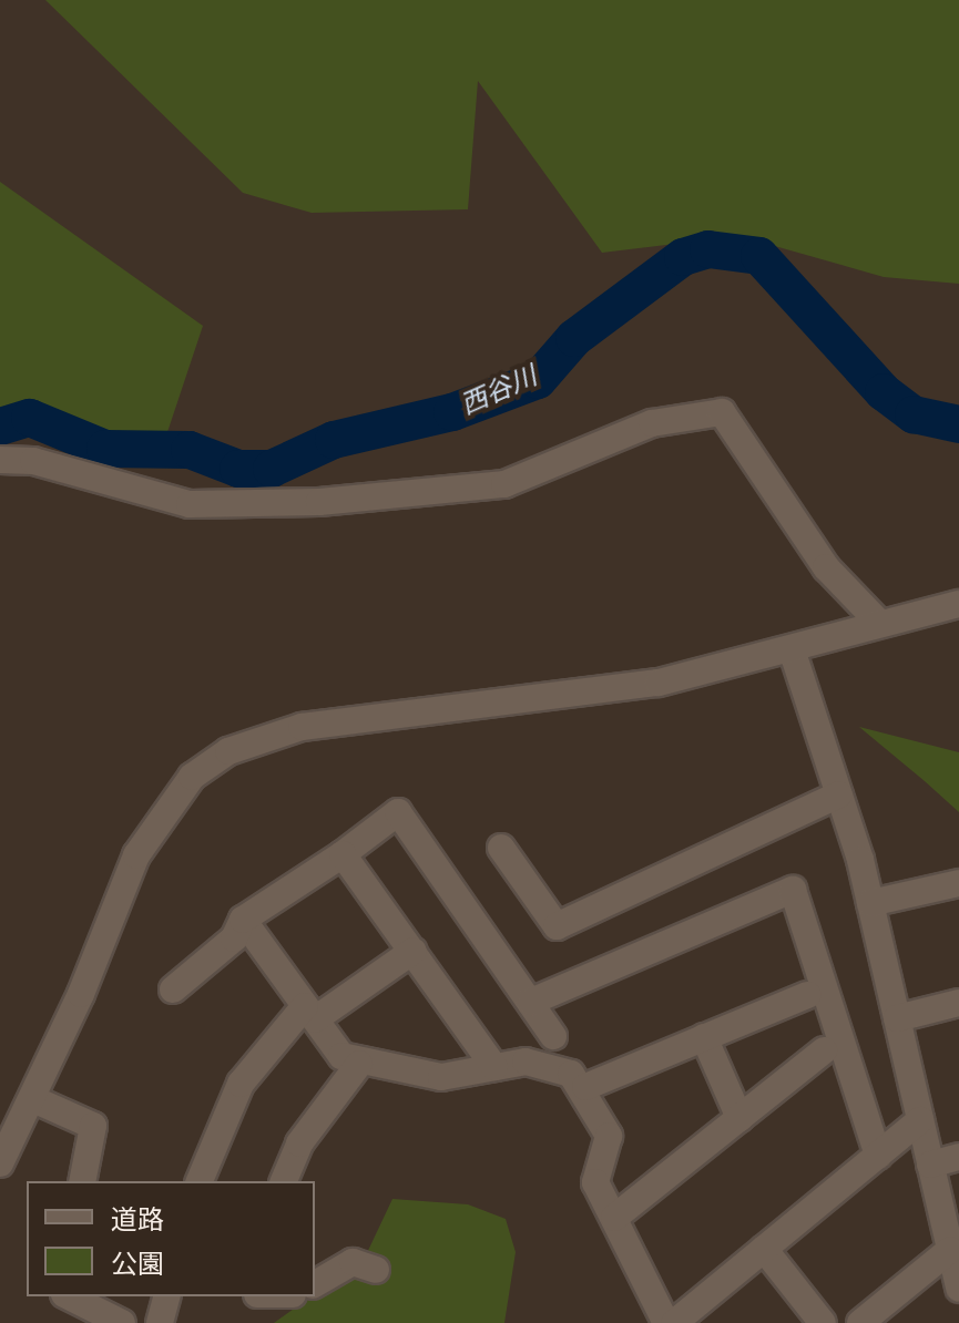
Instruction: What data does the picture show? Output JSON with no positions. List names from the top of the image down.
{
  "water": ["西谷川"],
  "legend": ["道路", "公園"]
}
